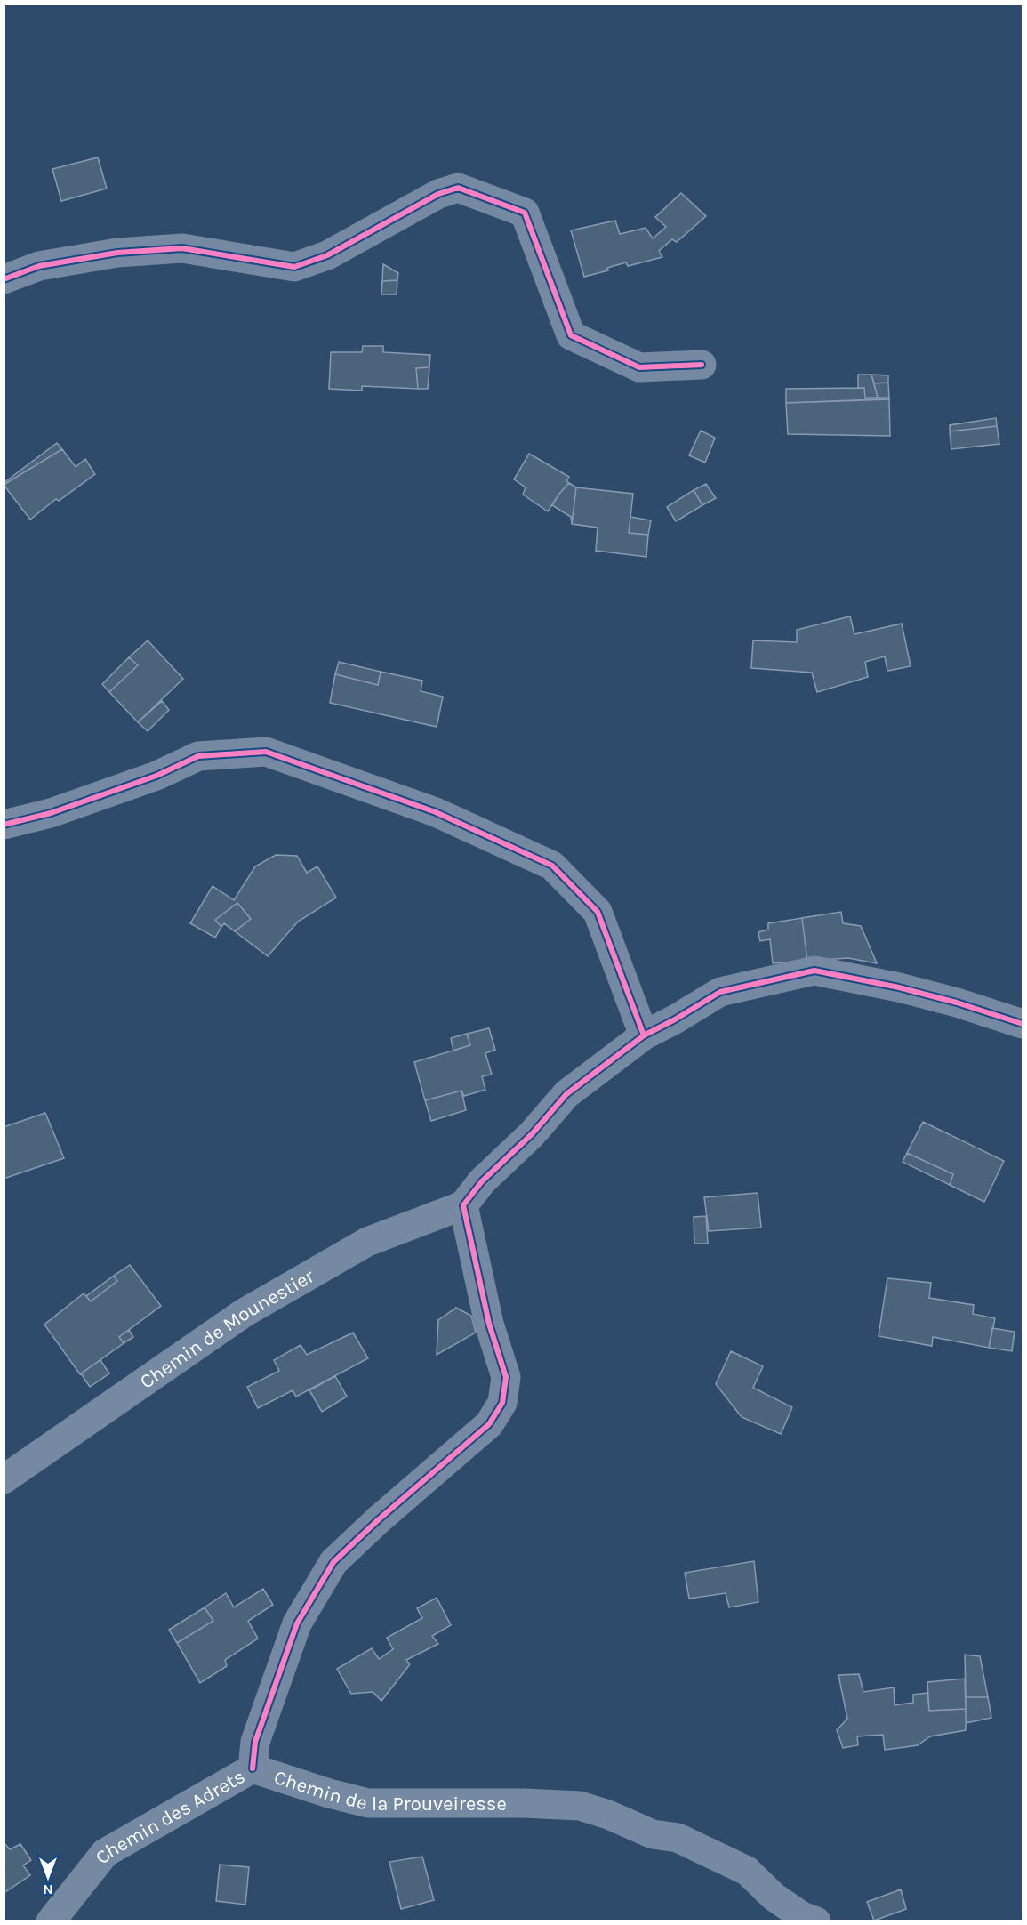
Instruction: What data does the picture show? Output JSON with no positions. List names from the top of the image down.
{
  "streets": {
    "street": ["Chemin de Mounestier", "Chemin de la Prouveiresse", "Chemin des Adrets"]
  },
  "crossings": [
    ["Chemin de Mounestier", "Chemin de la Prouveiresse"],
    ["Chemin de la Prouveiresse", "Chemin des Adrets"]
  ],
  "north": "bottom"
}
